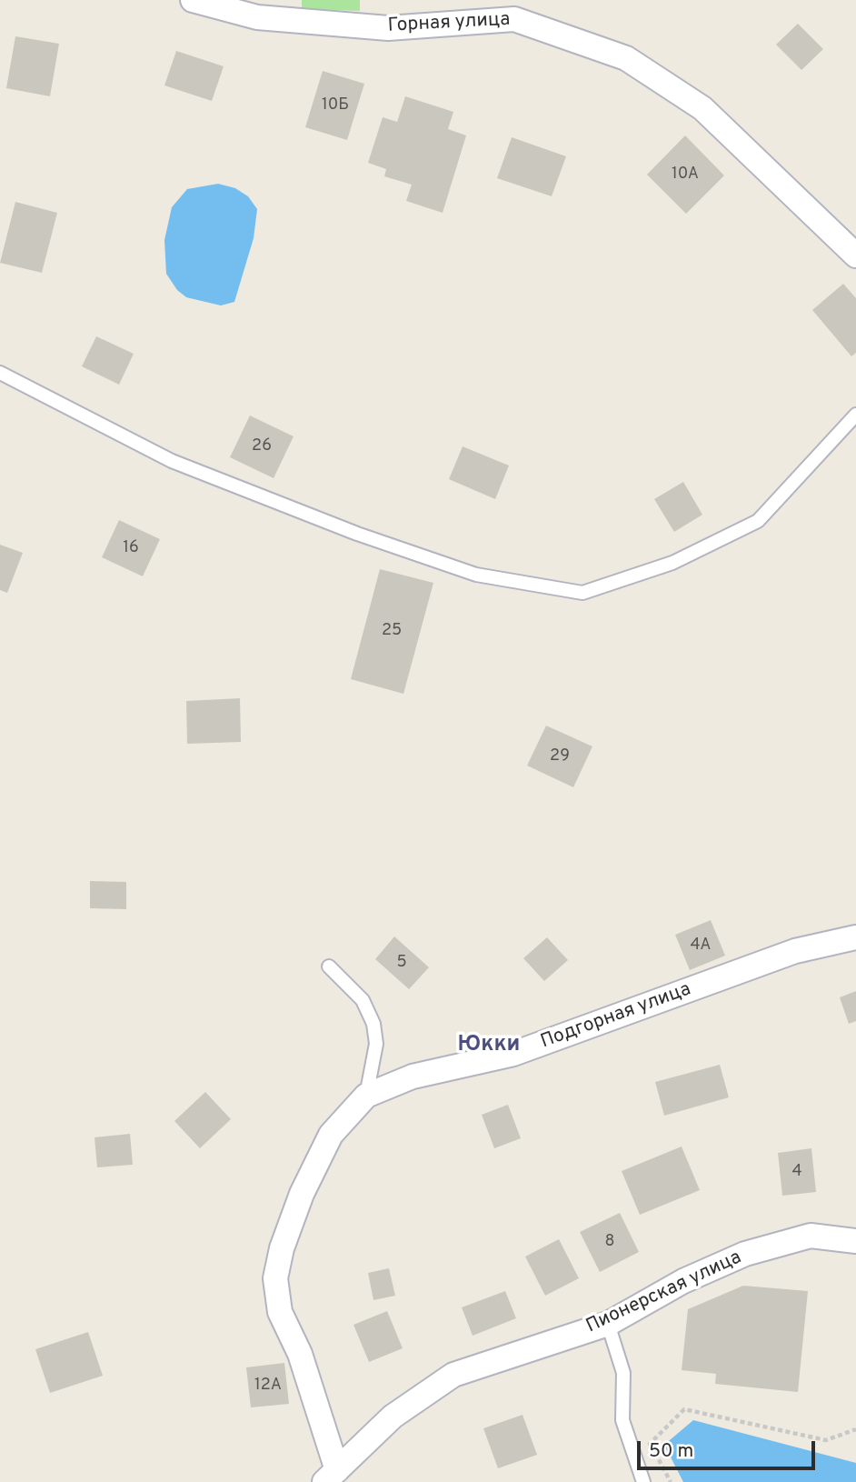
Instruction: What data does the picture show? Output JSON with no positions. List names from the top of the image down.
{
  "streets": {
    "street": ["Горная улица", "Подгорная улица", "Пионерская улица"]
  },
  "crossings": [
    ["Подгорная улица", "Пионерская улица"]
  ],
  "districts": ["Юкки"],
  "house_numbers": [
    "10Б",
    "10А",
    "26",
    "16",
    "25",
    "29",
    "4А",
    "5",
    "4",
    "8",
    "12А"
  ],
  "scale_bar": "50 m"
}
